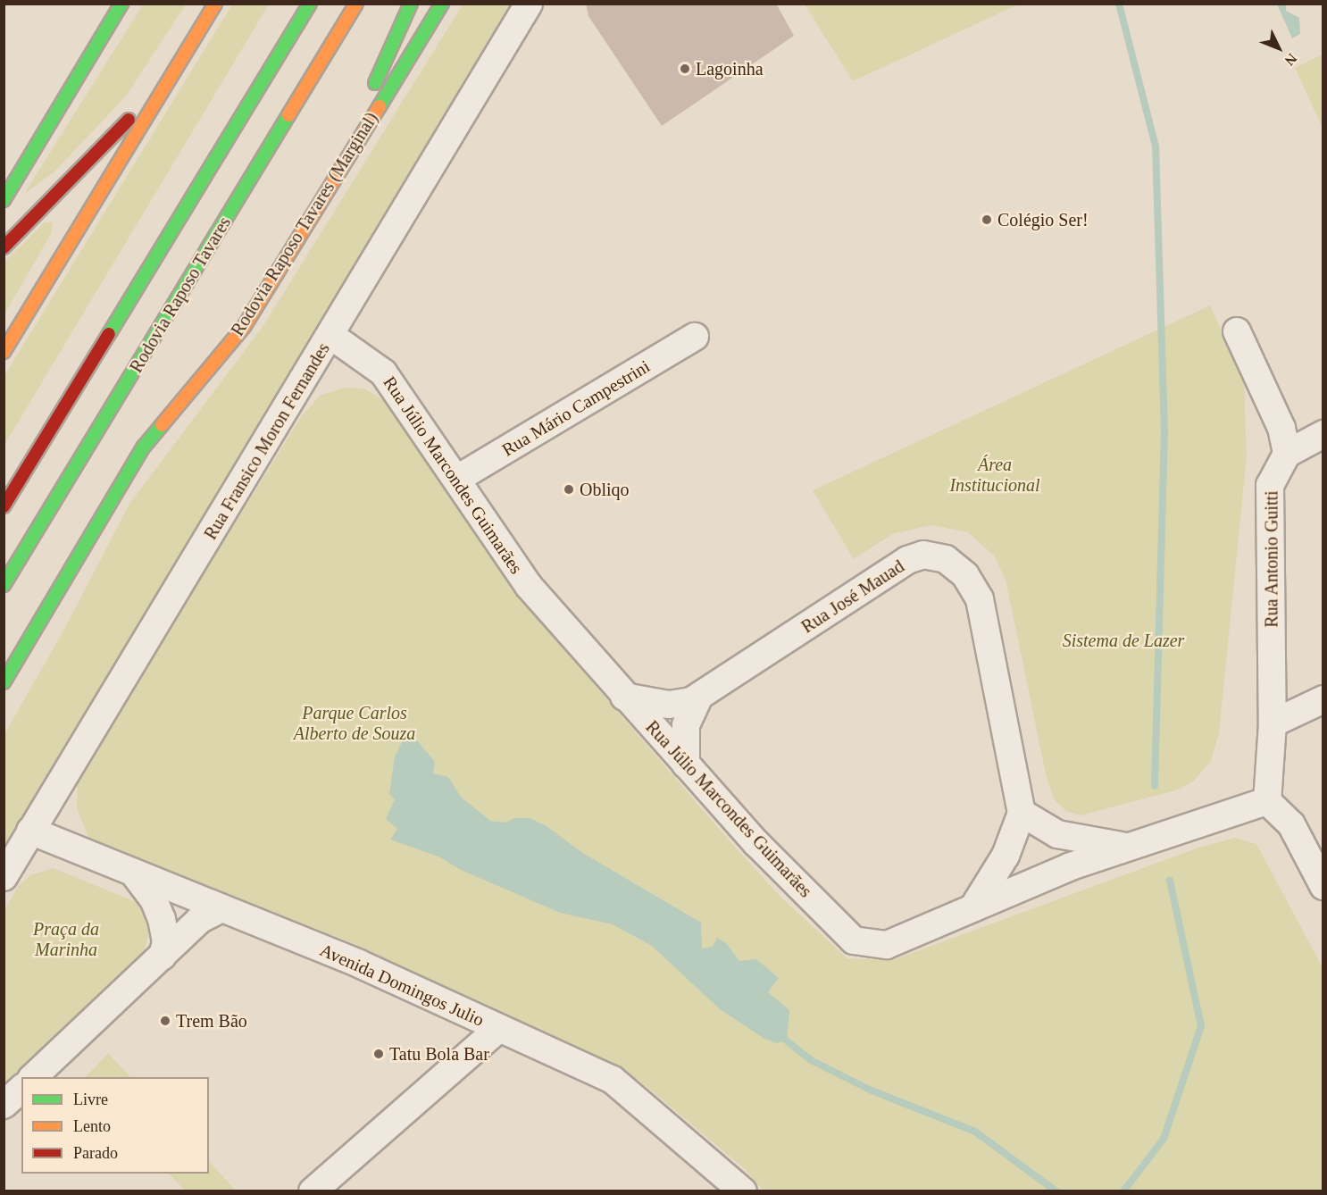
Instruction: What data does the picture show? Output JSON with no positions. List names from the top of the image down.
{
  "streets": {
    "main road": ["Rodovia Raposo Tavares (Marginal)", "Rodovia Raposo Tavares"],
    "street": [
      "Rua Mário Campestrini",
      "Rua Fransico Moron Fernandes",
      "Rua Júlio Marcondes Guimarães",
      "Rua Antonio Guitti",
      "Rua José Mauad",
      "Avenida Domingos Julio"
    ]
  },
  "crossings": [
    ["Rua Mário Campestrini", "Rua Júlio Marcondes Guimarães"],
    ["Rua Fransico Moron Fernandes", "Rua Júlio Marcondes Guimarães"],
    ["Rua Fransico Moron Fernandes", "Avenida Domingos Julio"],
    ["Rua Júlio Marcondes Guimarães", "Rua Antonio Guitti"],
    ["Rua Júlio Marcondes Guimarães", "Rua José Mauad"]
  ],
  "parks": [
    "Área Institucional",
    "Sistema de Lazer",
    "Parque Carlos Alberto de Souza",
    "Praça da Marinha"
  ],
  "places": [
    "Lagoinha",
    "Colégio Ser!",
    "Obliqo",
    "Trem Bão",
    "Tatu Bola Bar"
  ],
  "legend": ["Livre", "Lento", "Parado"],
  "north": "bottom right"
}
